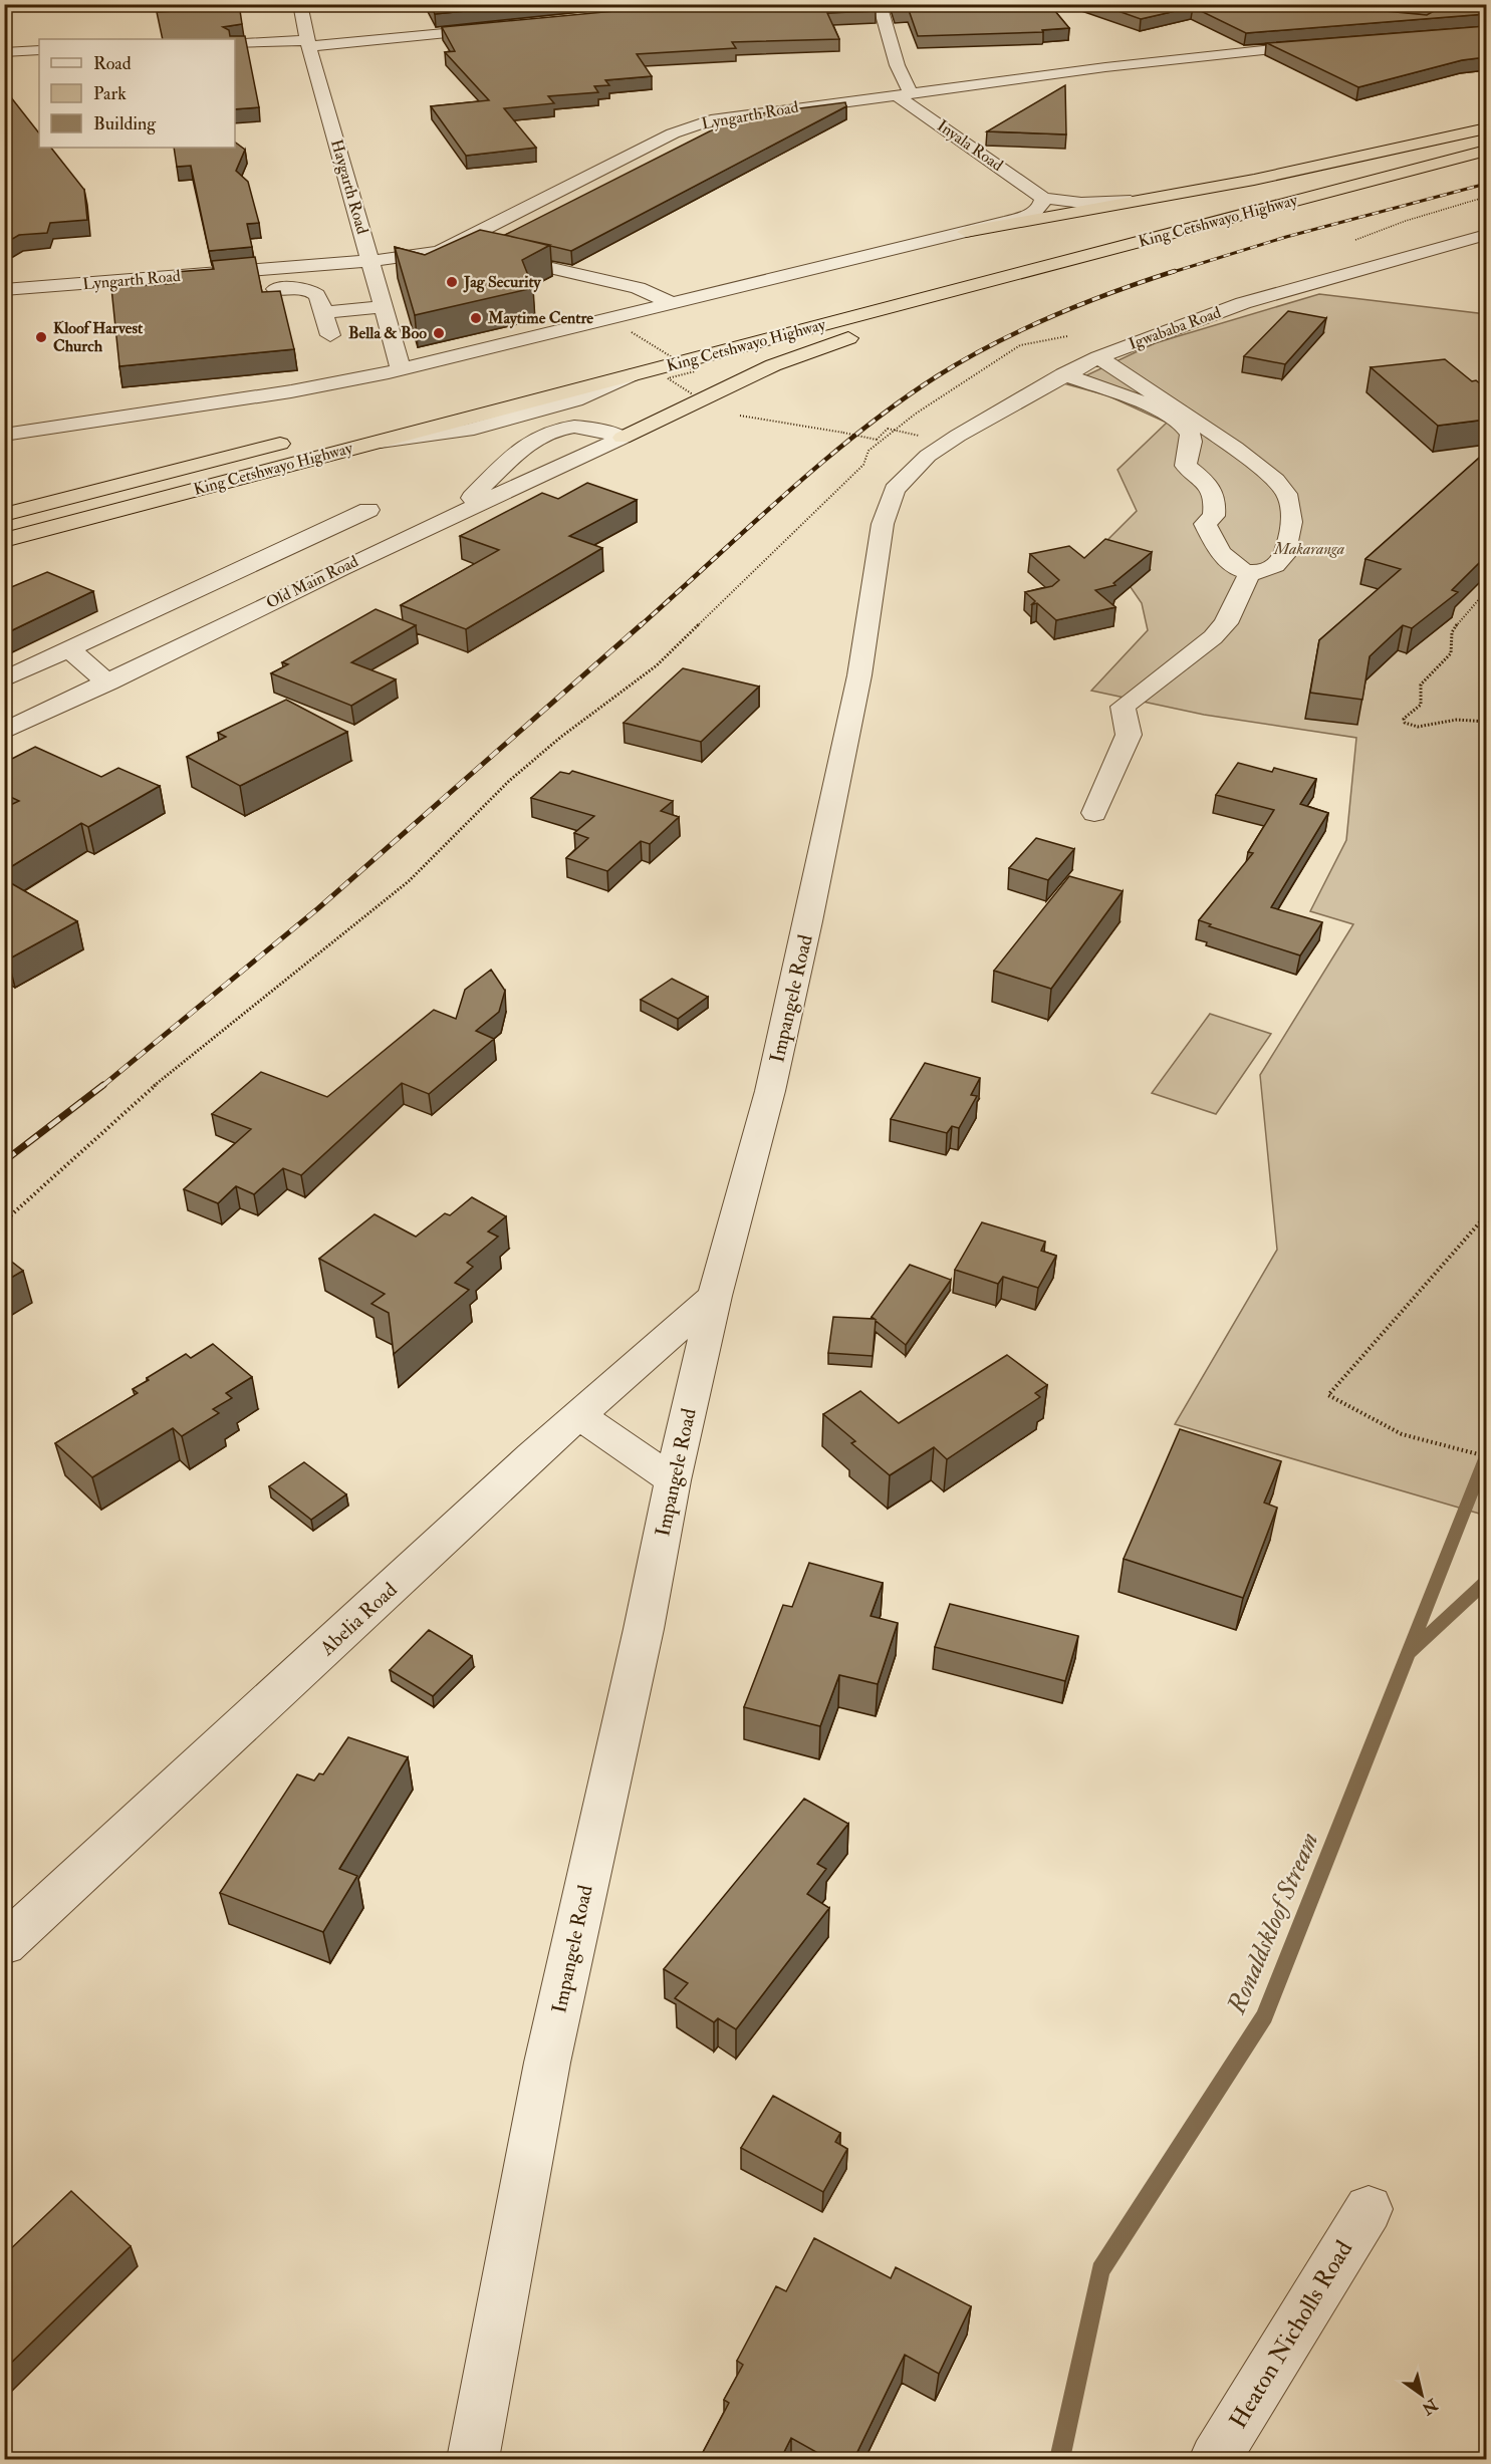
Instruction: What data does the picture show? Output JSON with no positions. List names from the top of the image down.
{
  "streets": {
    "highway": ["King Cetshwayo Highway"],
    "street": [
      "Lyngarth Road",
      "Inyala Road",
      "Haygarth Road",
      "Igwababa Road",
      "Old Main Road",
      "Impangele Road",
      "Abelia Road",
      "Heaton Nicholls Road"
    ]
  },
  "crossings": [
    ["Lyngarth Road", "Inyala Road"],
    ["Lyngarth Road", "Haygarth Road"],
    ["Igwababa Road", "Impangele Road"],
    ["Impangele Road", "Abelia Road"]
  ],
  "water": ["Ronaldskloof Stream"],
  "parks": ["Makaranga"],
  "places": [
    "Jag Security",
    "Maytime Centre",
    "Bella & Boo",
    "Kloof Harvest Church"
  ],
  "legend": ["Road", "Park", "Building"],
  "north": "bottom right"
}
